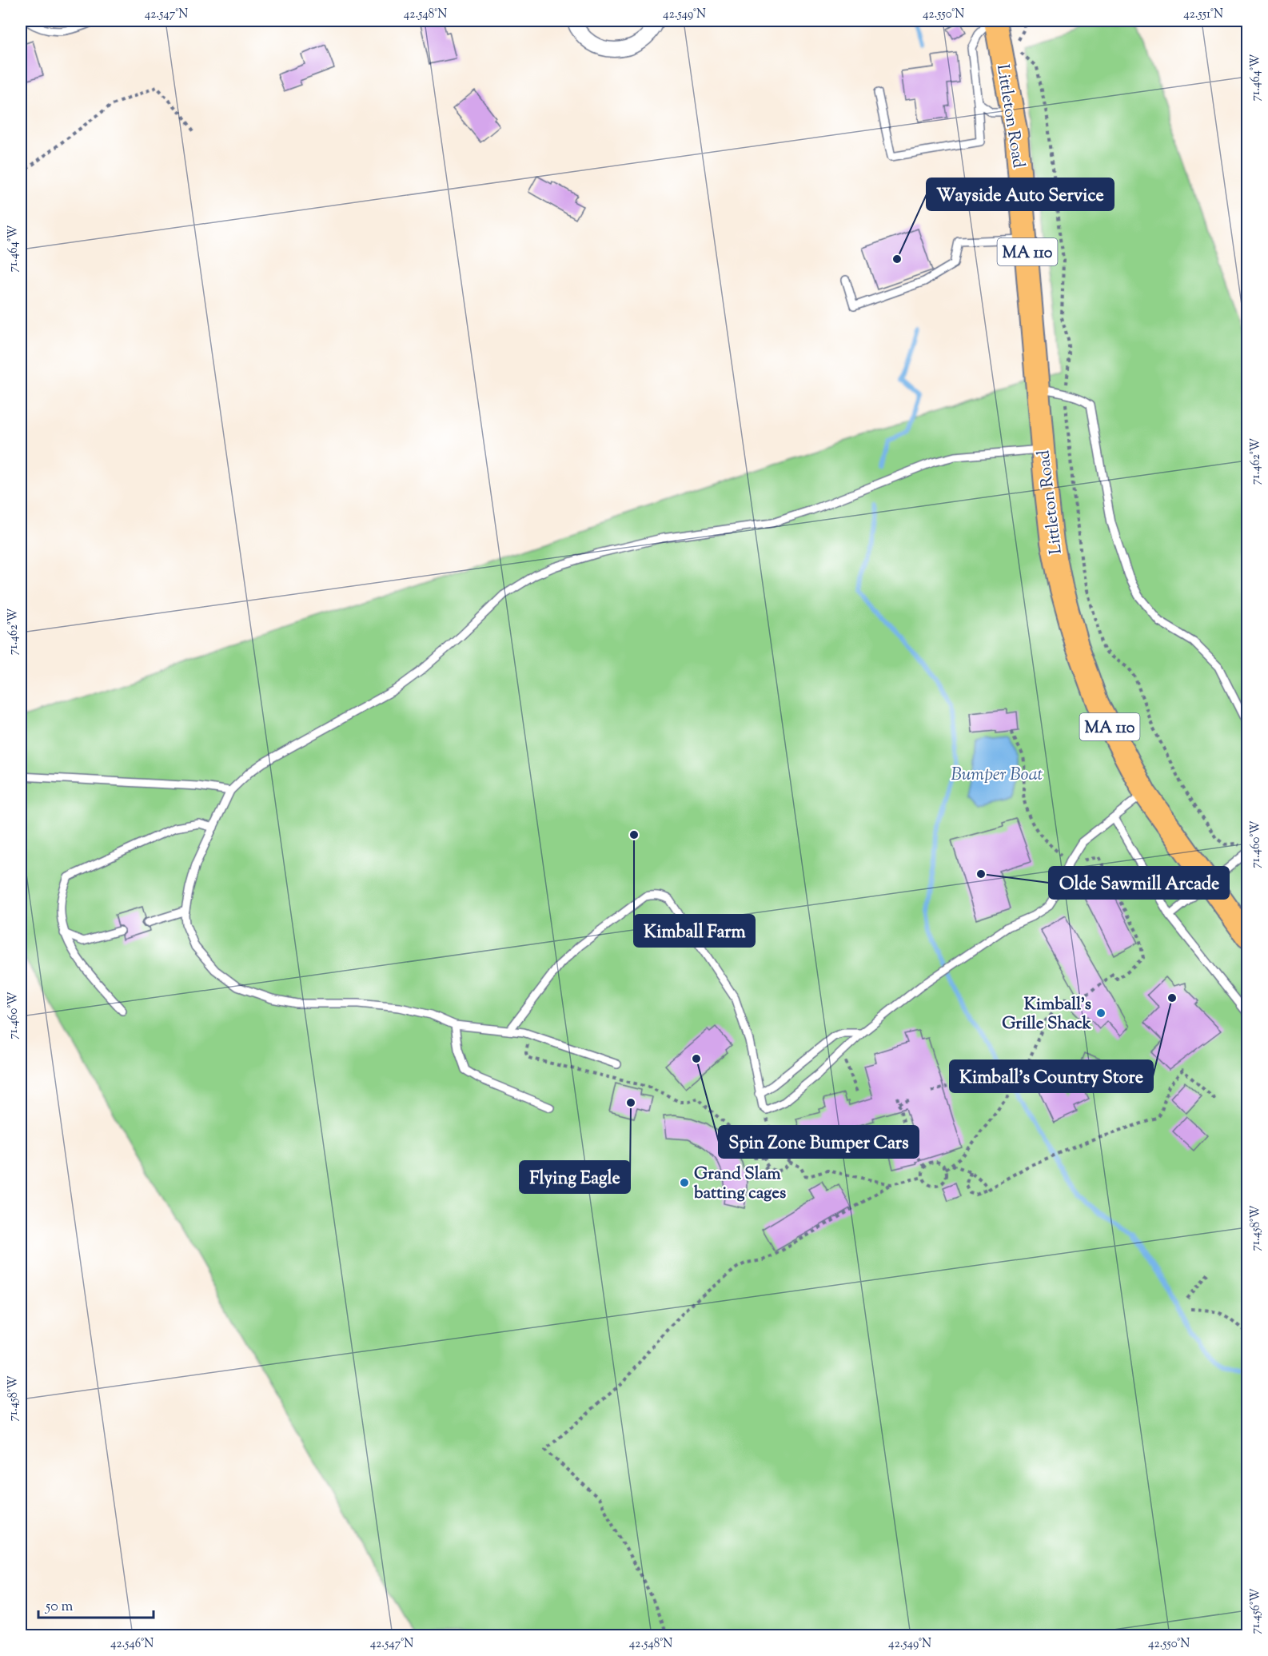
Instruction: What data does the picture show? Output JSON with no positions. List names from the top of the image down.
{
  "streets": {
    "main road": ["Littleton Road", "MA 110"]
  },
  "water": ["Bumper Boat"],
  "places": [
    "Wayside Auto Service",
    "Kimball Farm",
    "Olde Sawmill Arcade",
    "Kimball's Country Store",
    "Kimball's Grille Shack",
    "Spin Zone Bumper Cars",
    "Flying Eagle",
    "Grand Slam batting cages"
  ],
  "scale_bar": "50 m",
  "coordinates": [
    "42.547°N",
    "42.548°N",
    "42.549°N",
    "42.550°N",
    "42.551°N",
    "71.464°W",
    "71.462°W",
    "71.460°W",
    "71.458°W",
    "71.456°W",
    "42.546°N"
  ]
}
